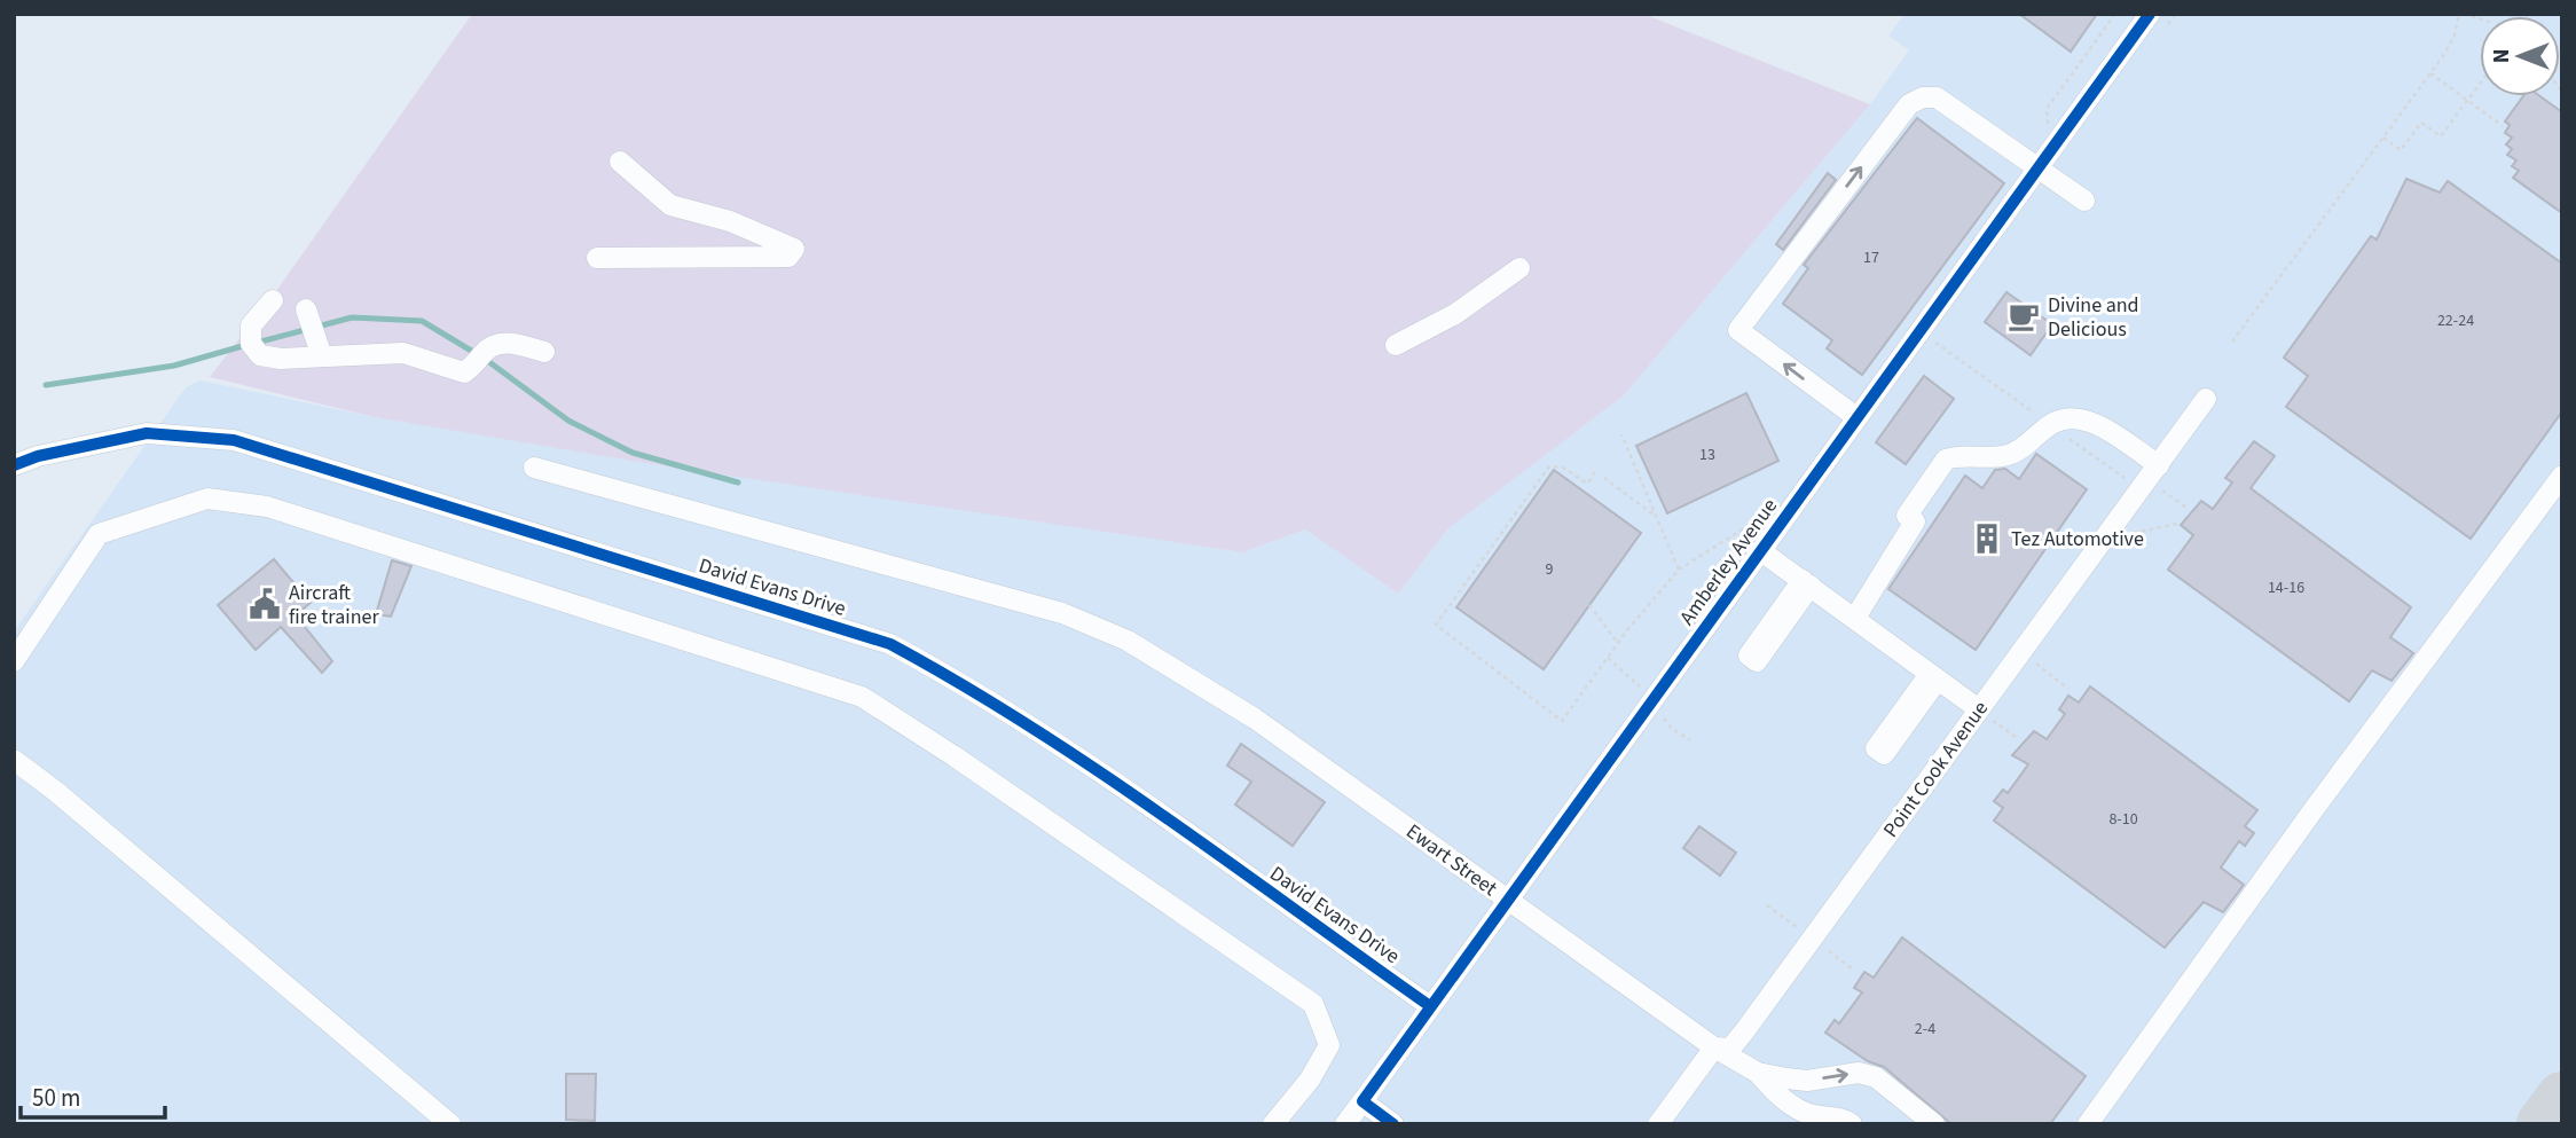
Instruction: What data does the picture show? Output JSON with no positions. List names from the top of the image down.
{
  "streets": {
    "street": [
      "Amberley Avenue",
      "David Evans Drive",
      "Point Cook Avenue",
      "Ewart Street"
    ]
  },
  "crossings": [
    ["Amberley Avenue", "David Evans Drive"],
    ["Amberley Avenue", "Ewart Street"],
    ["Point Cook Avenue", "Ewart Street"]
  ],
  "places": {
    "cafe": ["Divine and Delicious"],
    "building": ["Tez Automotive"],
    "public building": ["Aircraft fire trainer"]
  },
  "house_numbers": [
    "17",
    "22-24",
    "13",
    "9",
    "14-16",
    "8-10",
    "2-4"
  ],
  "scale_bar": "50 m",
  "north": "left"
}
